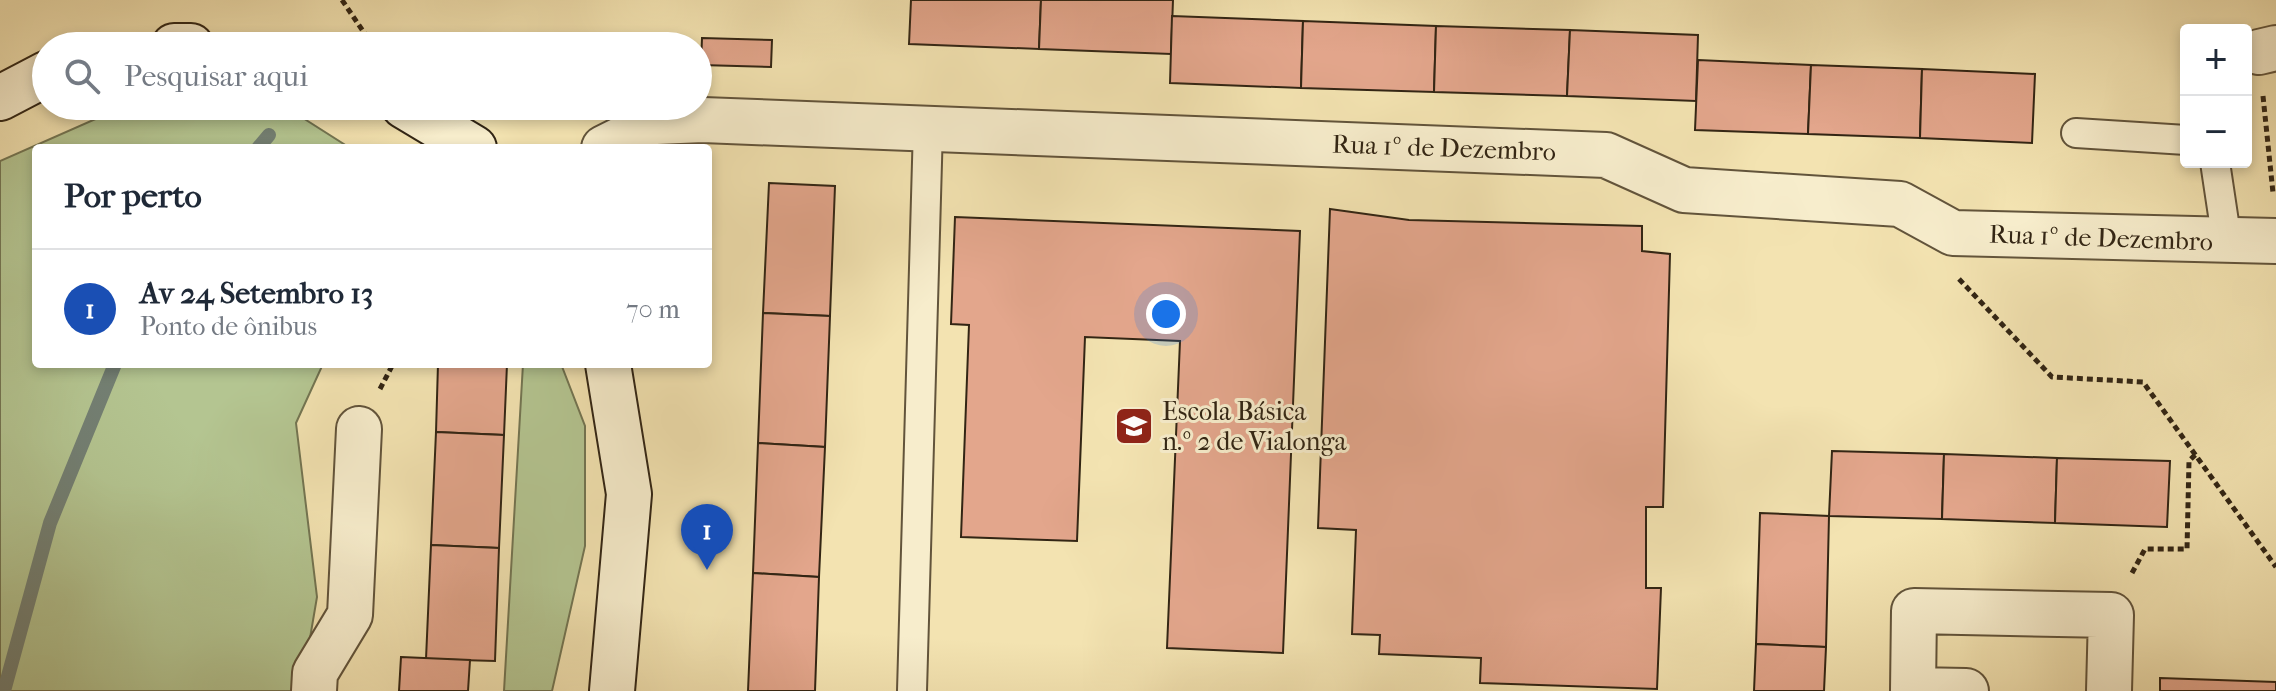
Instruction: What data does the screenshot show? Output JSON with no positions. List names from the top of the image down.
{
  "streets": {
    "street": ["Rua 1º de Dezembro"]
  },
  "places": {
    "school or university": ["Escola Básica n.º 2 de Vialonga"]
  },
  "page": {
    "map_buttons": ["+", "−"],
    "search": "Pesquisar aqui",
    "heading": "Por perto",
    "list": [
      {
        "mark": "1",
        "name": "Av 24 Setembro 13",
        "note": "Ponto de ônibus",
        "value": "70 m"
      }
    ],
    "pins": "1"
  }
}
